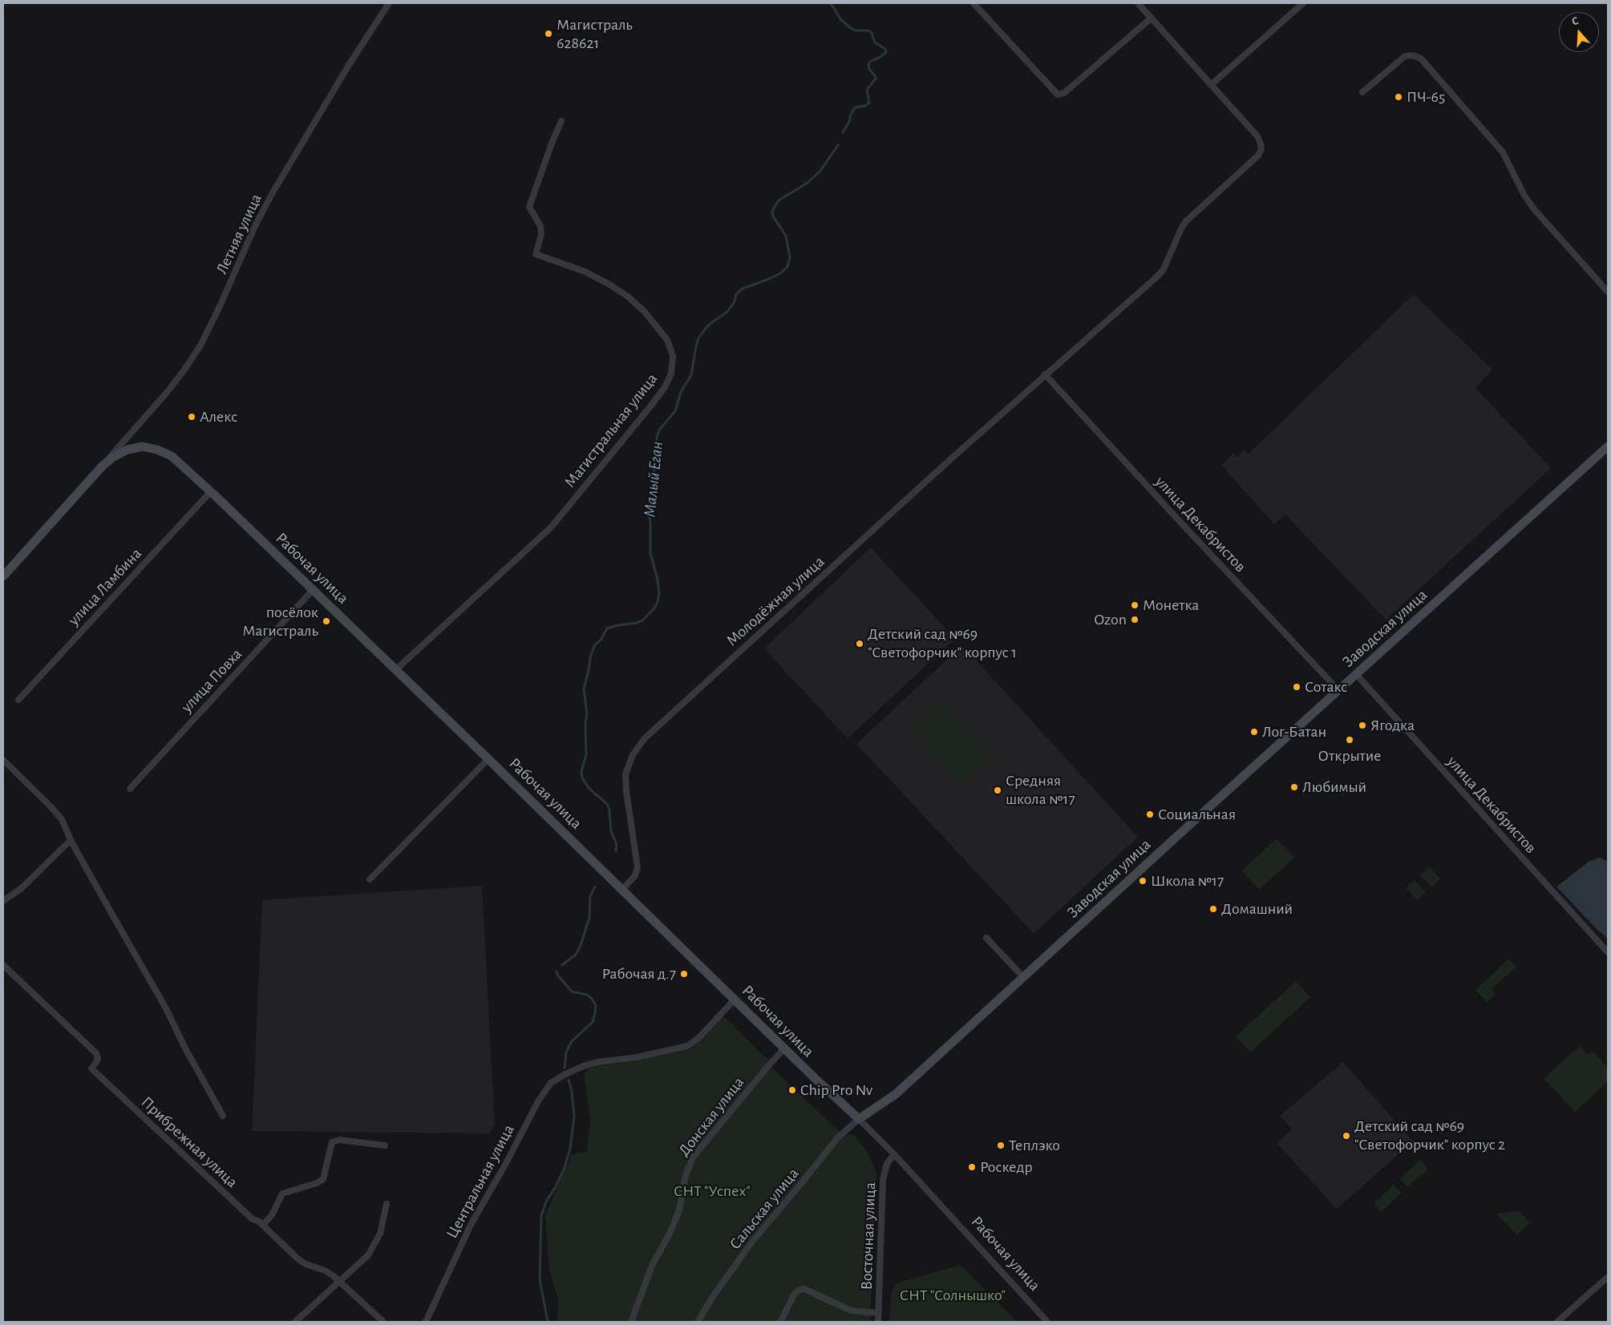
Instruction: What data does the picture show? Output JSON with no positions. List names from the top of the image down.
{
  "streets": {
    "street": [
      "Летняя улица",
      "Магистральная улица",
      "улица Декабристов",
      "Рабочая улица",
      "улица Ламбина",
      "Молодёжная улица",
      "Заводская улица",
      "улица Повха",
      "Донская улица",
      "Прибрежная улица",
      "Центральная улица",
      "Сальская улица",
      "Восточная улица"
    ]
  },
  "crossings": [
    ["Летняя улица", "Рабочая улица"],
    ["Магистральная улица", "Рабочая улица"],
    ["улица Декабристов", "Молодёжная улица"],
    ["улица Декабристов", "Заводская улица"],
    ["Рабочая улица", "улица Ламбина"],
    ["Рабочая улица", "Молодёжная улица"],
    ["Рабочая улица", "Заводская улица"],
    ["Рабочая улица", "улица Повха"],
    ["Рабочая улица", "Донская улица"],
    ["Рабочая улица", "Центральная улица"],
    ["Рабочая улица", "Сальская улица"],
    ["Рабочая улица", "Восточная улица"],
    ["Заводская улица", "Сальская улица"]
  ],
  "water": ["Малый Еган"],
  "parks": ["СНТ \"Успех\"", "СНТ \"Солнышко\""],
  "places": [
    "Магистраль 628621",
    "ПЧ-65",
    "Алекс",
    "Монетка",
    "Ozon",
    "посёлок Магистраль",
    "Детский сад №69 \"Светофорчик\" корпус 1",
    "Сотакс",
    "Ягодка",
    "Лог-Батан",
    "Открытие",
    "Любимый",
    "Средняя школа №17",
    "Социальная",
    "Школа №17",
    "Домашний",
    "Рабочая д.7",
    "Chip Pro Nv",
    "Детский сад №69 \"Светофорчик\" корпус 2",
    "Теплэко",
    "Роскедр"
  ],
  "north": "top"
}
